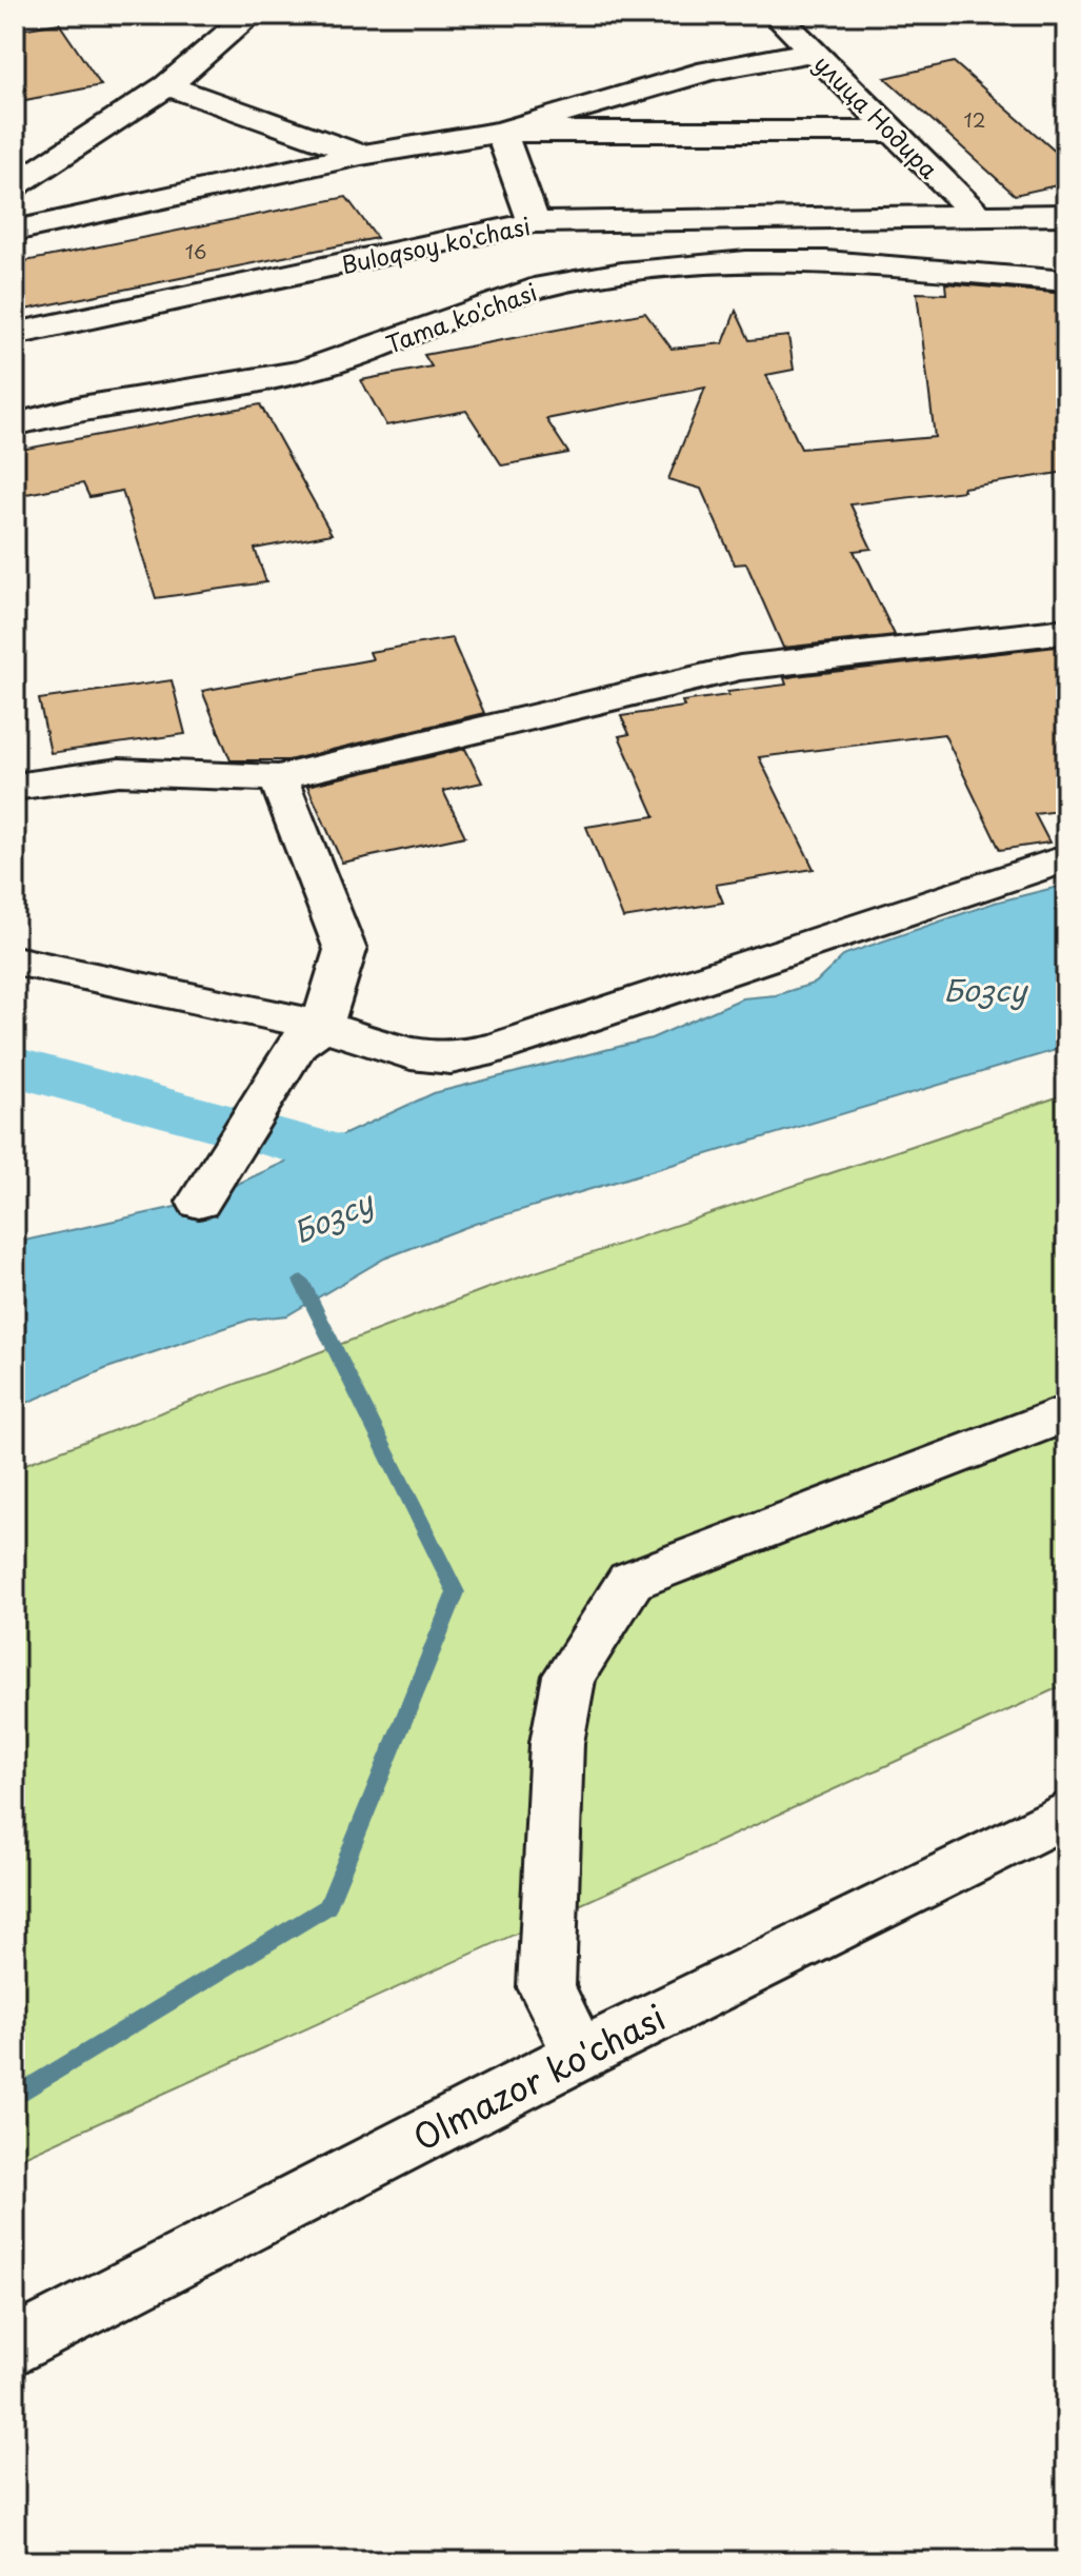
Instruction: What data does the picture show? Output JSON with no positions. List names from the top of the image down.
{
  "streets": {
    "street": [
      "улица Нодира",
      "Buloqsoy ko'chasi",
      "Tama ko'chasi",
      "Olmazor ko'chasi"
    ]
  },
  "crossings": [
    ["улица Нодира", "Buloqsoy ko'chasi"]
  ],
  "water": ["Бозсу"],
  "house_numbers": ["12", "16"]
}
